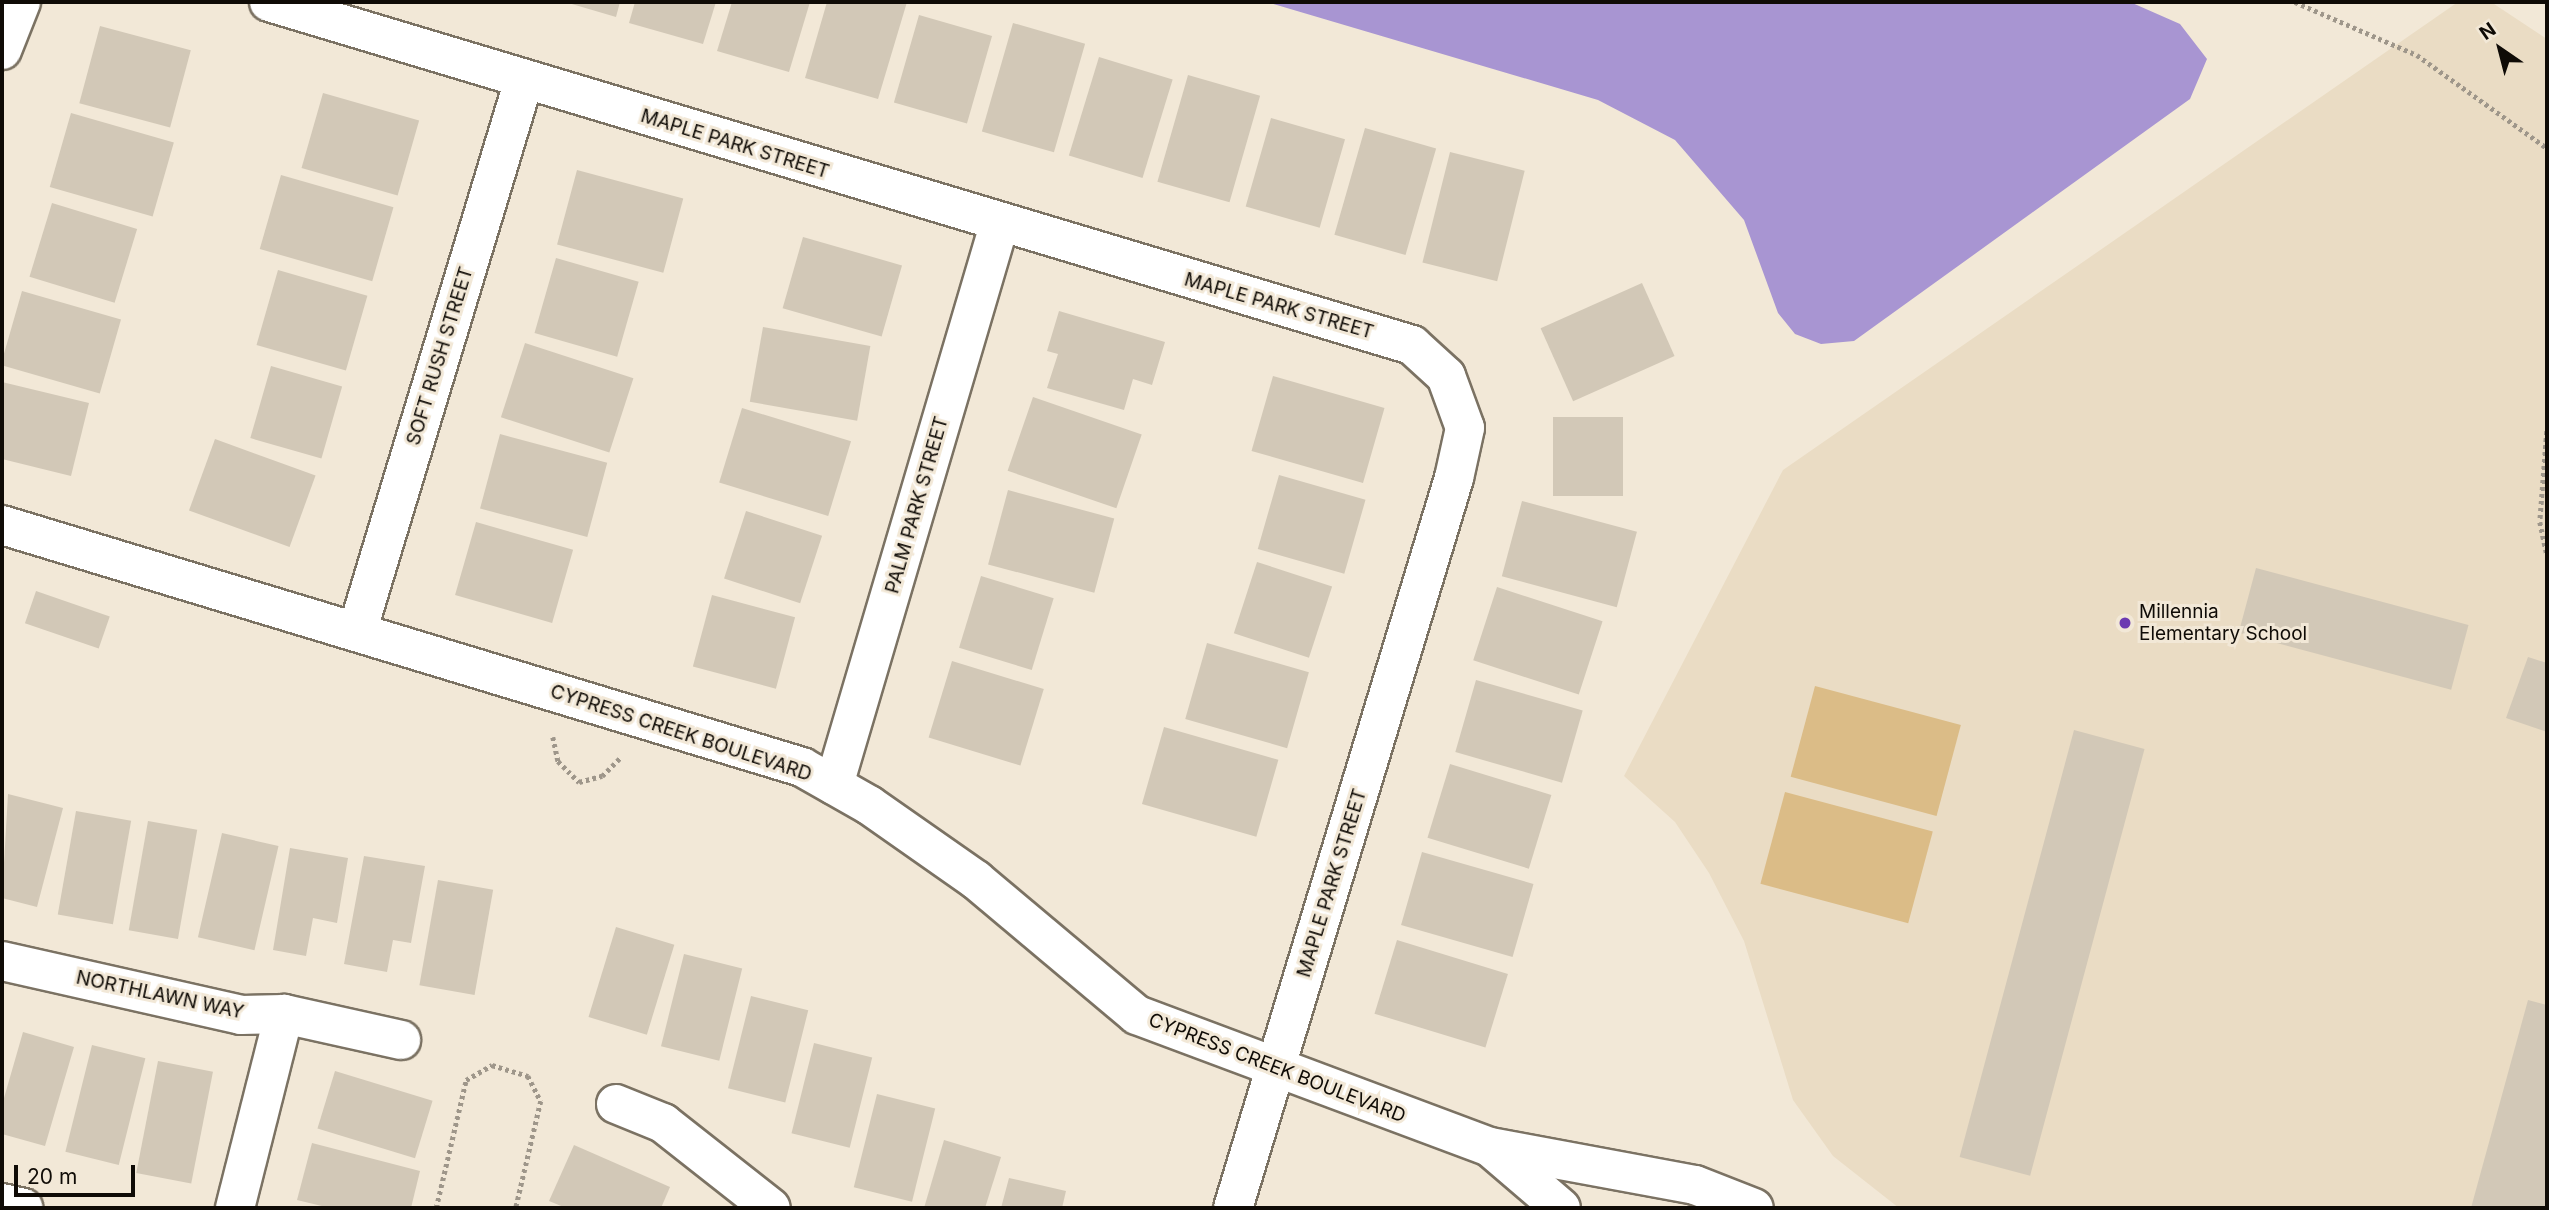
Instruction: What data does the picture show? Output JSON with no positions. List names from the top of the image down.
{
  "streets": {
    "street": [
      "MAPLE PARK STREET",
      "SOFT RUSH STREET",
      "PALM PARK STREET",
      "CYPRESS CREEK BOULEVARD",
      "NORTHLAWN WAY"
    ]
  },
  "crossings": [
    ["MAPLE PARK STREET", "SOFT RUSH STREET"],
    ["MAPLE PARK STREET", "PALM PARK STREET"],
    ["MAPLE PARK STREET", "CYPRESS CREEK BOULEVARD"],
    ["SOFT RUSH STREET", "CYPRESS CREEK BOULEVARD"],
    ["PALM PARK STREET", "CYPRESS CREEK BOULEVARD"]
  ],
  "places": ["Millennia Elementary School"],
  "scale_bar": "20 m",
  "north": "top left"
}
